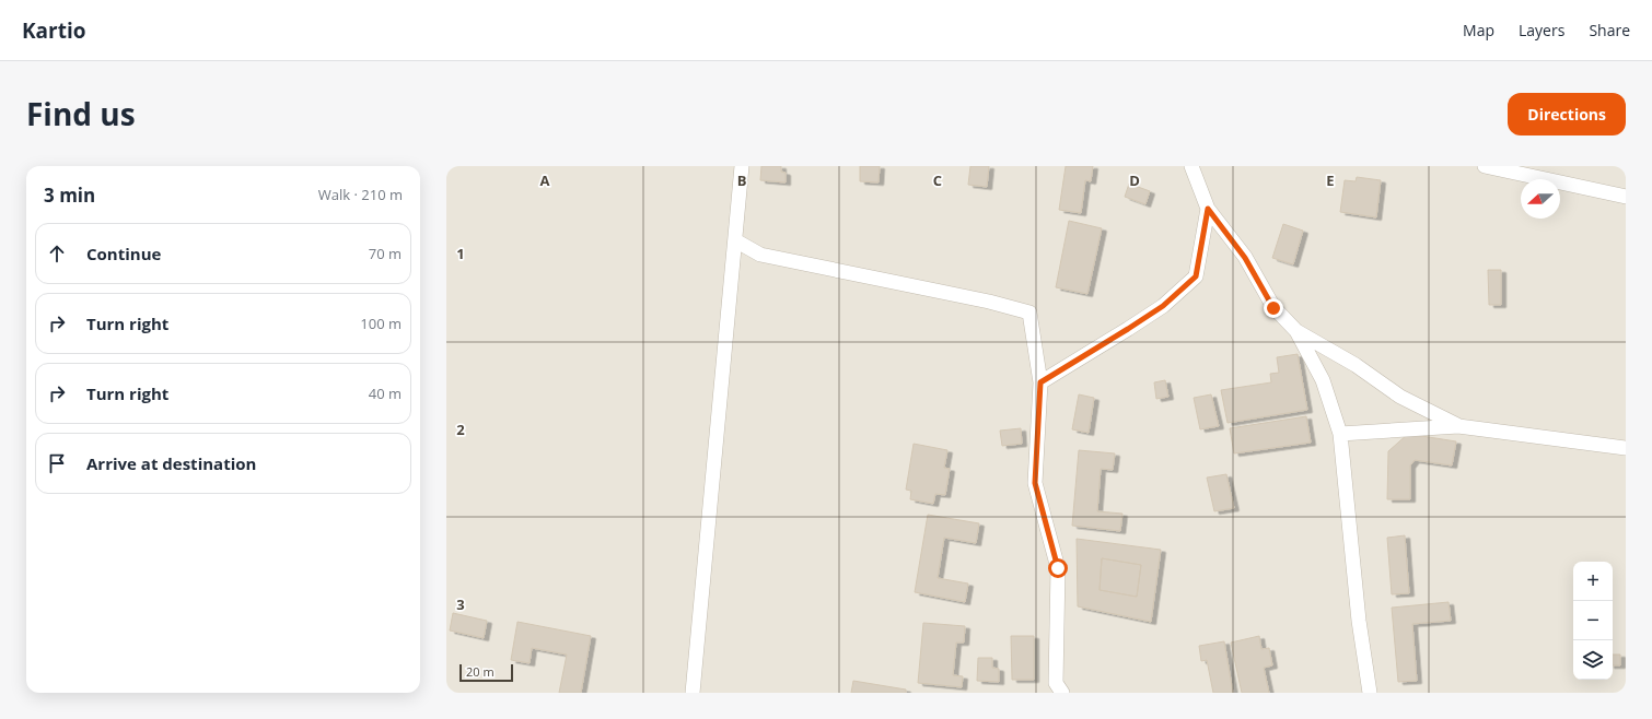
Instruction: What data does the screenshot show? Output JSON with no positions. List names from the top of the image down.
{
  "scale_bar": "20 m",
  "north": "left",
  "page": {
    "header": "Kartio",
    "nav": ["Map", "Layers", "Share"],
    "title": "Find us",
    "buttons": "Directions",
    "heading": ["3 min", "Walk · 210 m"],
    "list": [
      ["Continue", "70 m"],
      ["Turn right", "100 m"],
      ["Turn right", "40 m"],
      "Arrive at destination"
    ],
    "map_buttons": ["+", "−"],
    "scale": "20 m"
  },
  "grid": {
    "columns": [
      "A",
      "B",
      "C",
      "D",
      "E"
    ],
    "rows": ["1", "2", "3"]
  }
}
